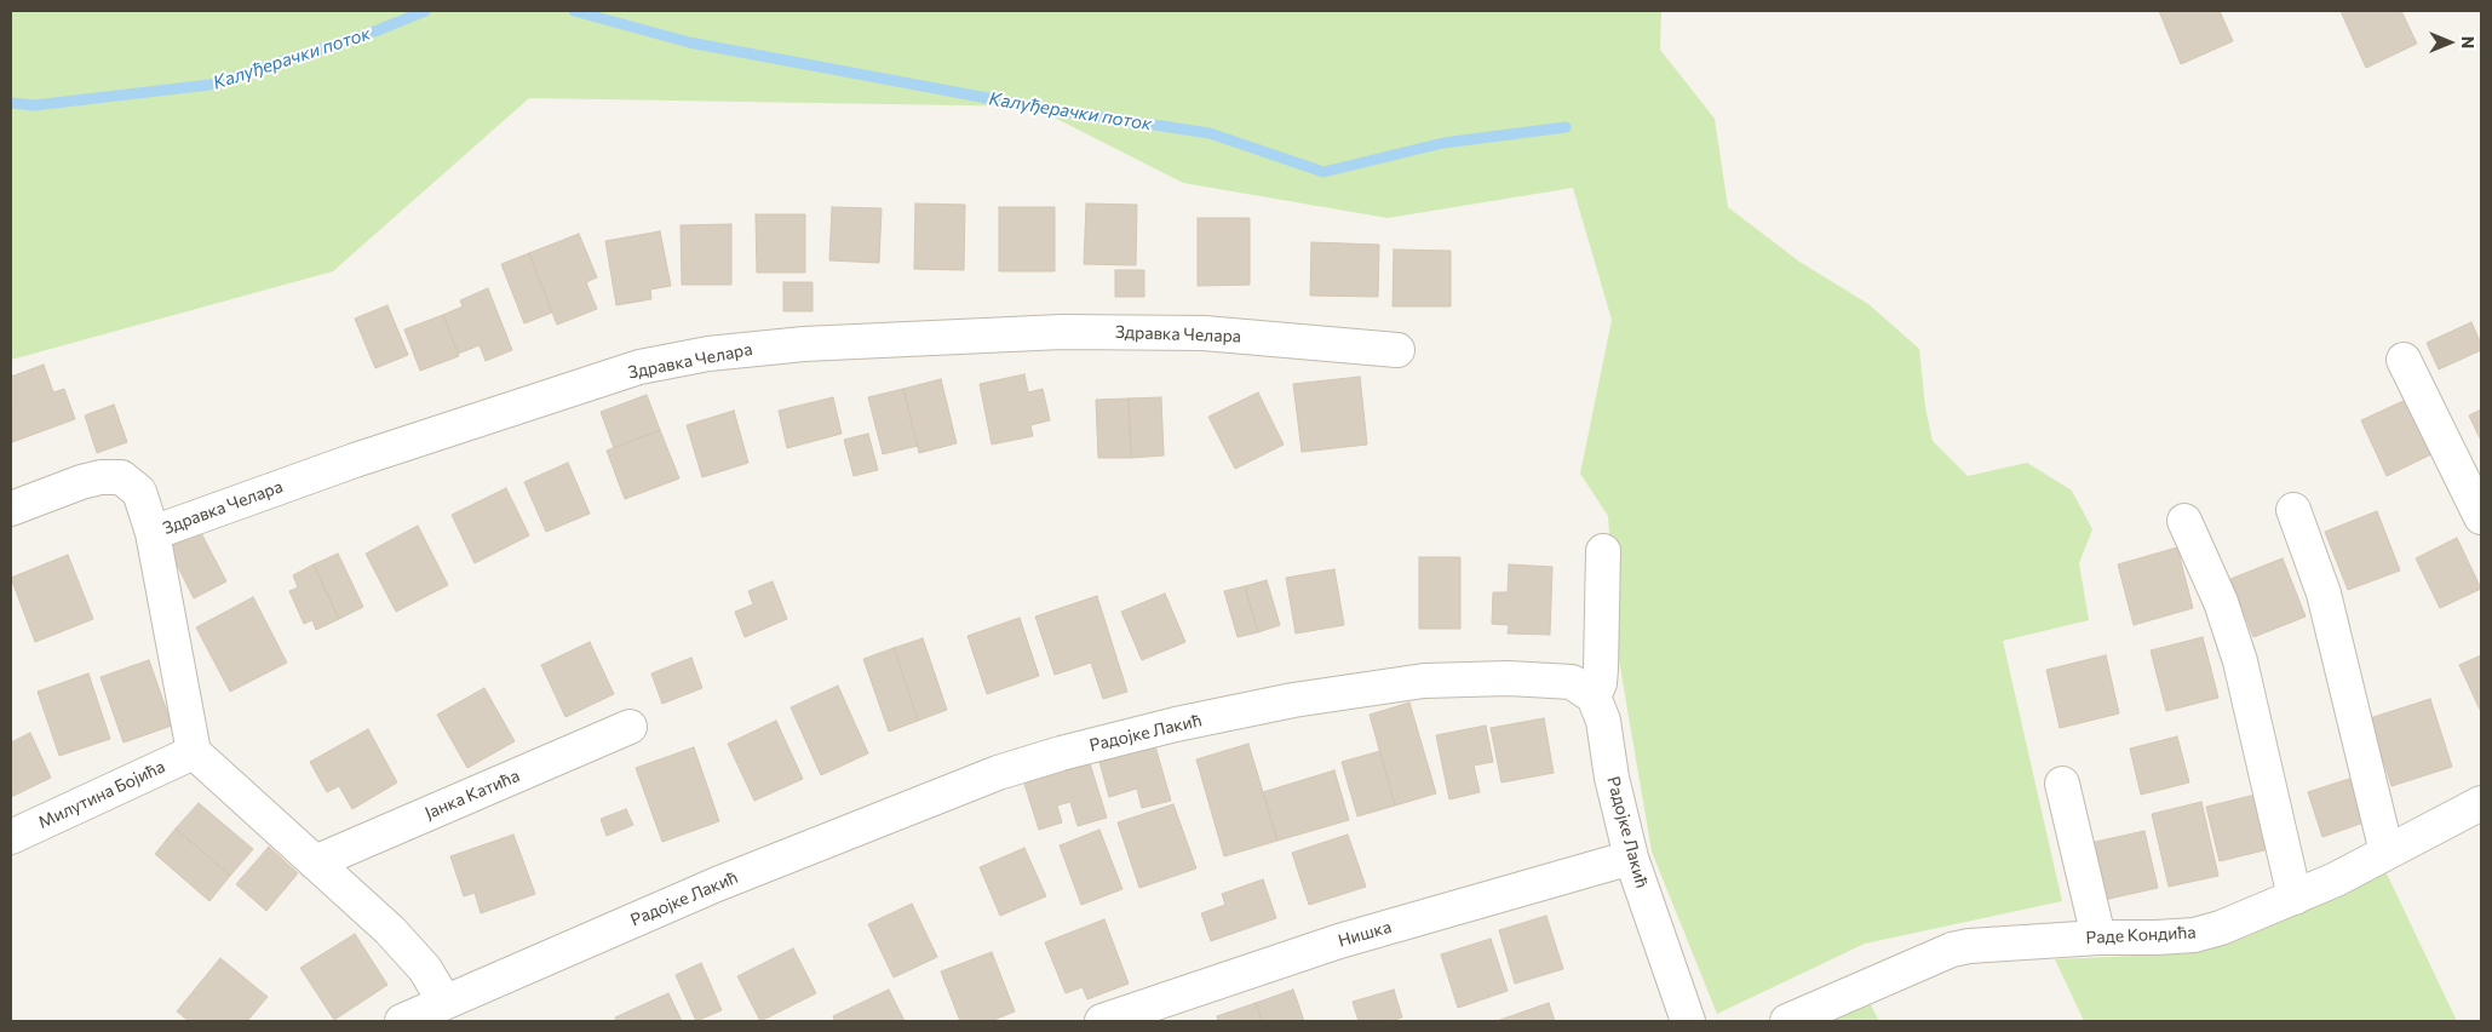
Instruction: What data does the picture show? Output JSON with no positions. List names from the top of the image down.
{
  "streets": {
    "street": [
      "Здравка Челара",
      "Радојке Лакић",
      "Милутина Бојића",
      "Јанка Катића",
      "Нишка",
      "Раде Кондића"
    ]
  },
  "crossings": [
    ["Радојке Лакић", "Нишка"]
  ],
  "water": ["Калуђерачки поток"],
  "north": "right"
}
